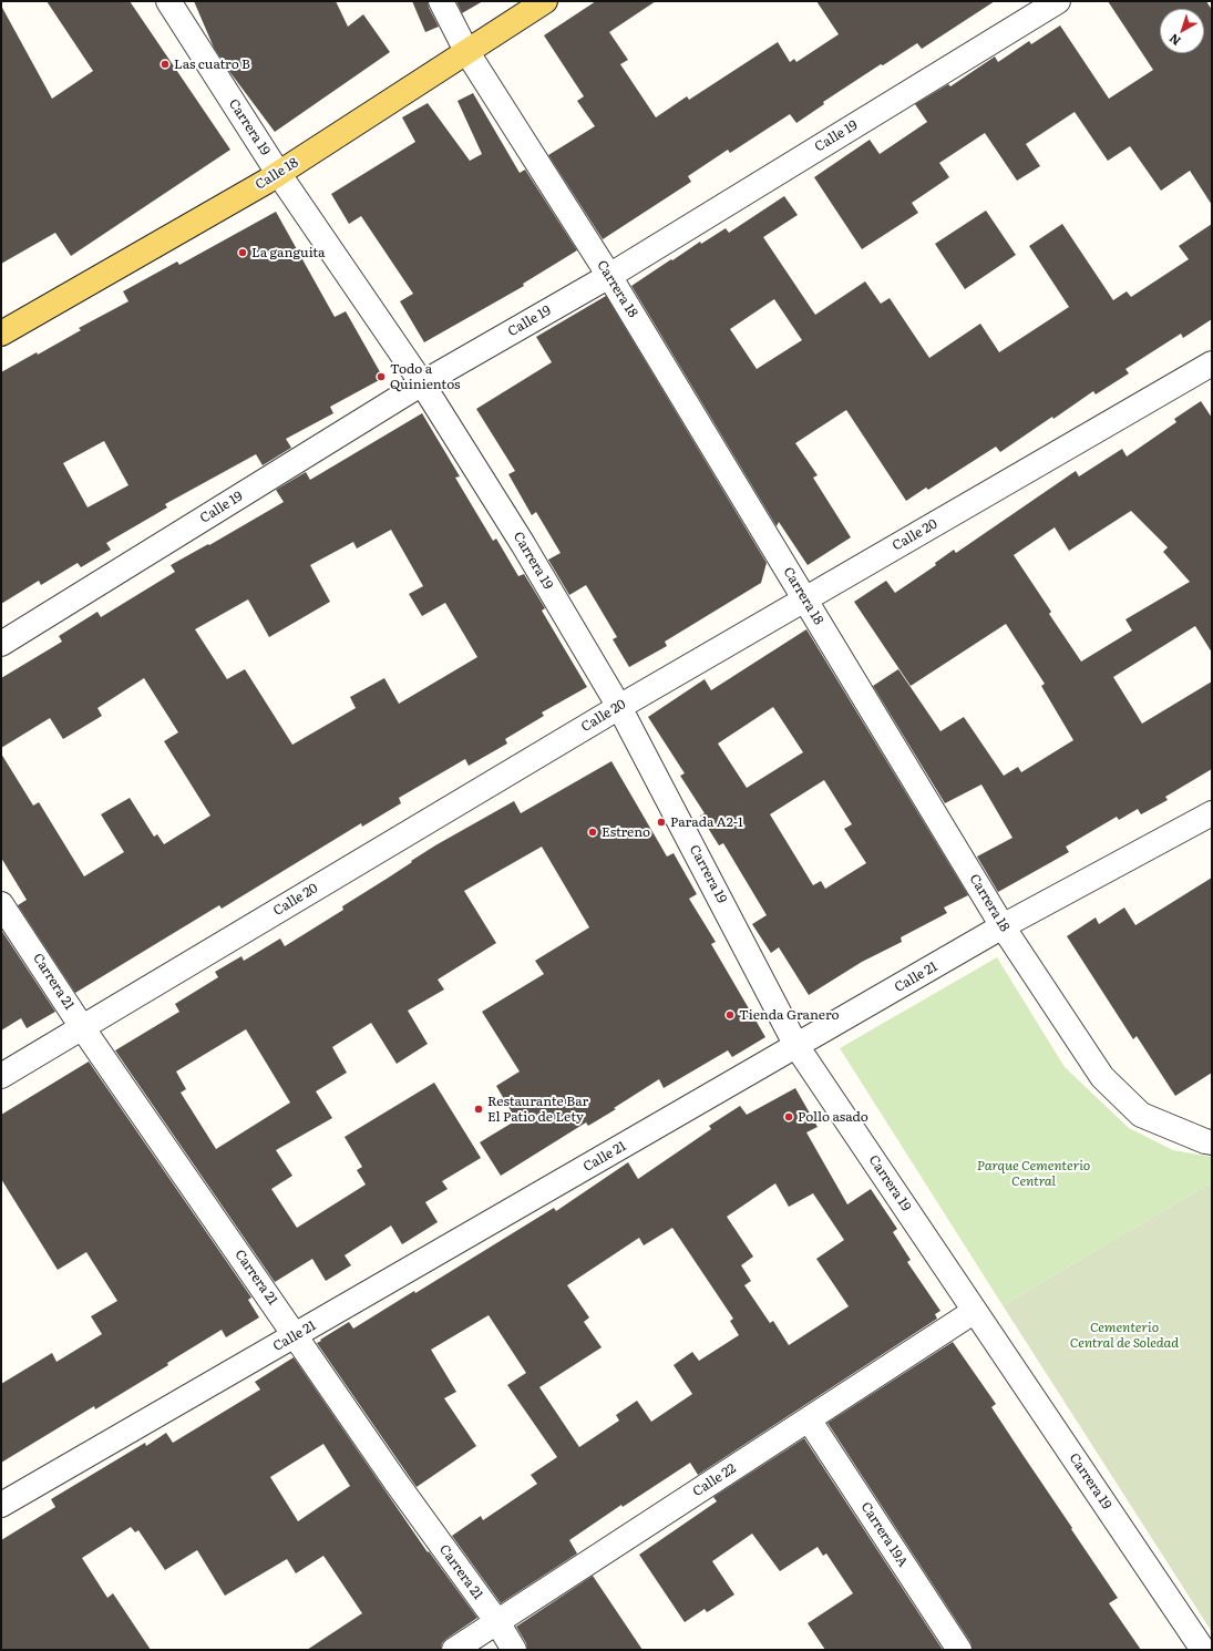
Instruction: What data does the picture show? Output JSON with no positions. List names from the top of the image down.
{
  "streets": {
    "main road": ["Calle 18"],
    "street": [
      "Carrera 19",
      "Calle 19",
      "Carrera 18",
      "Calle 20",
      "Calle 21",
      "Carrera 21",
      "Calle 22",
      "Carrera 19A"
    ]
  },
  "crossings": [
    ["Carrera 19", "Calle 19"],
    ["Carrera 19", "Calle 18"],
    ["Carrera 19", "Calle 20"],
    ["Carrera 19", "Calle 21"],
    ["Carrera 19", "Calle 22"],
    ["Calle 19", "Carrera 18"],
    ["Calle 18", "Carrera 18"],
    ["Carrera 18", "Calle 20"],
    ["Carrera 18", "Calle 21"],
    ["Calle 20", "Carrera 21"],
    ["Calle 21", "Carrera 21"],
    ["Carrera 21", "Calle 22"],
    ["Calle 22", "Carrera 19A"]
  ],
  "parks": ["Parque Cementerio Central", "Cementerio Central de Soledad"],
  "places": [
    "Las cuatro B",
    "La ganguita",
    "Todo a Quinientos",
    "Parada A2-1",
    "Estreno",
    "Tienda Granero",
    "Restaurante Bar El Patio de Lety",
    "Pollo asado"
  ],
  "north": "bottom left"
}
